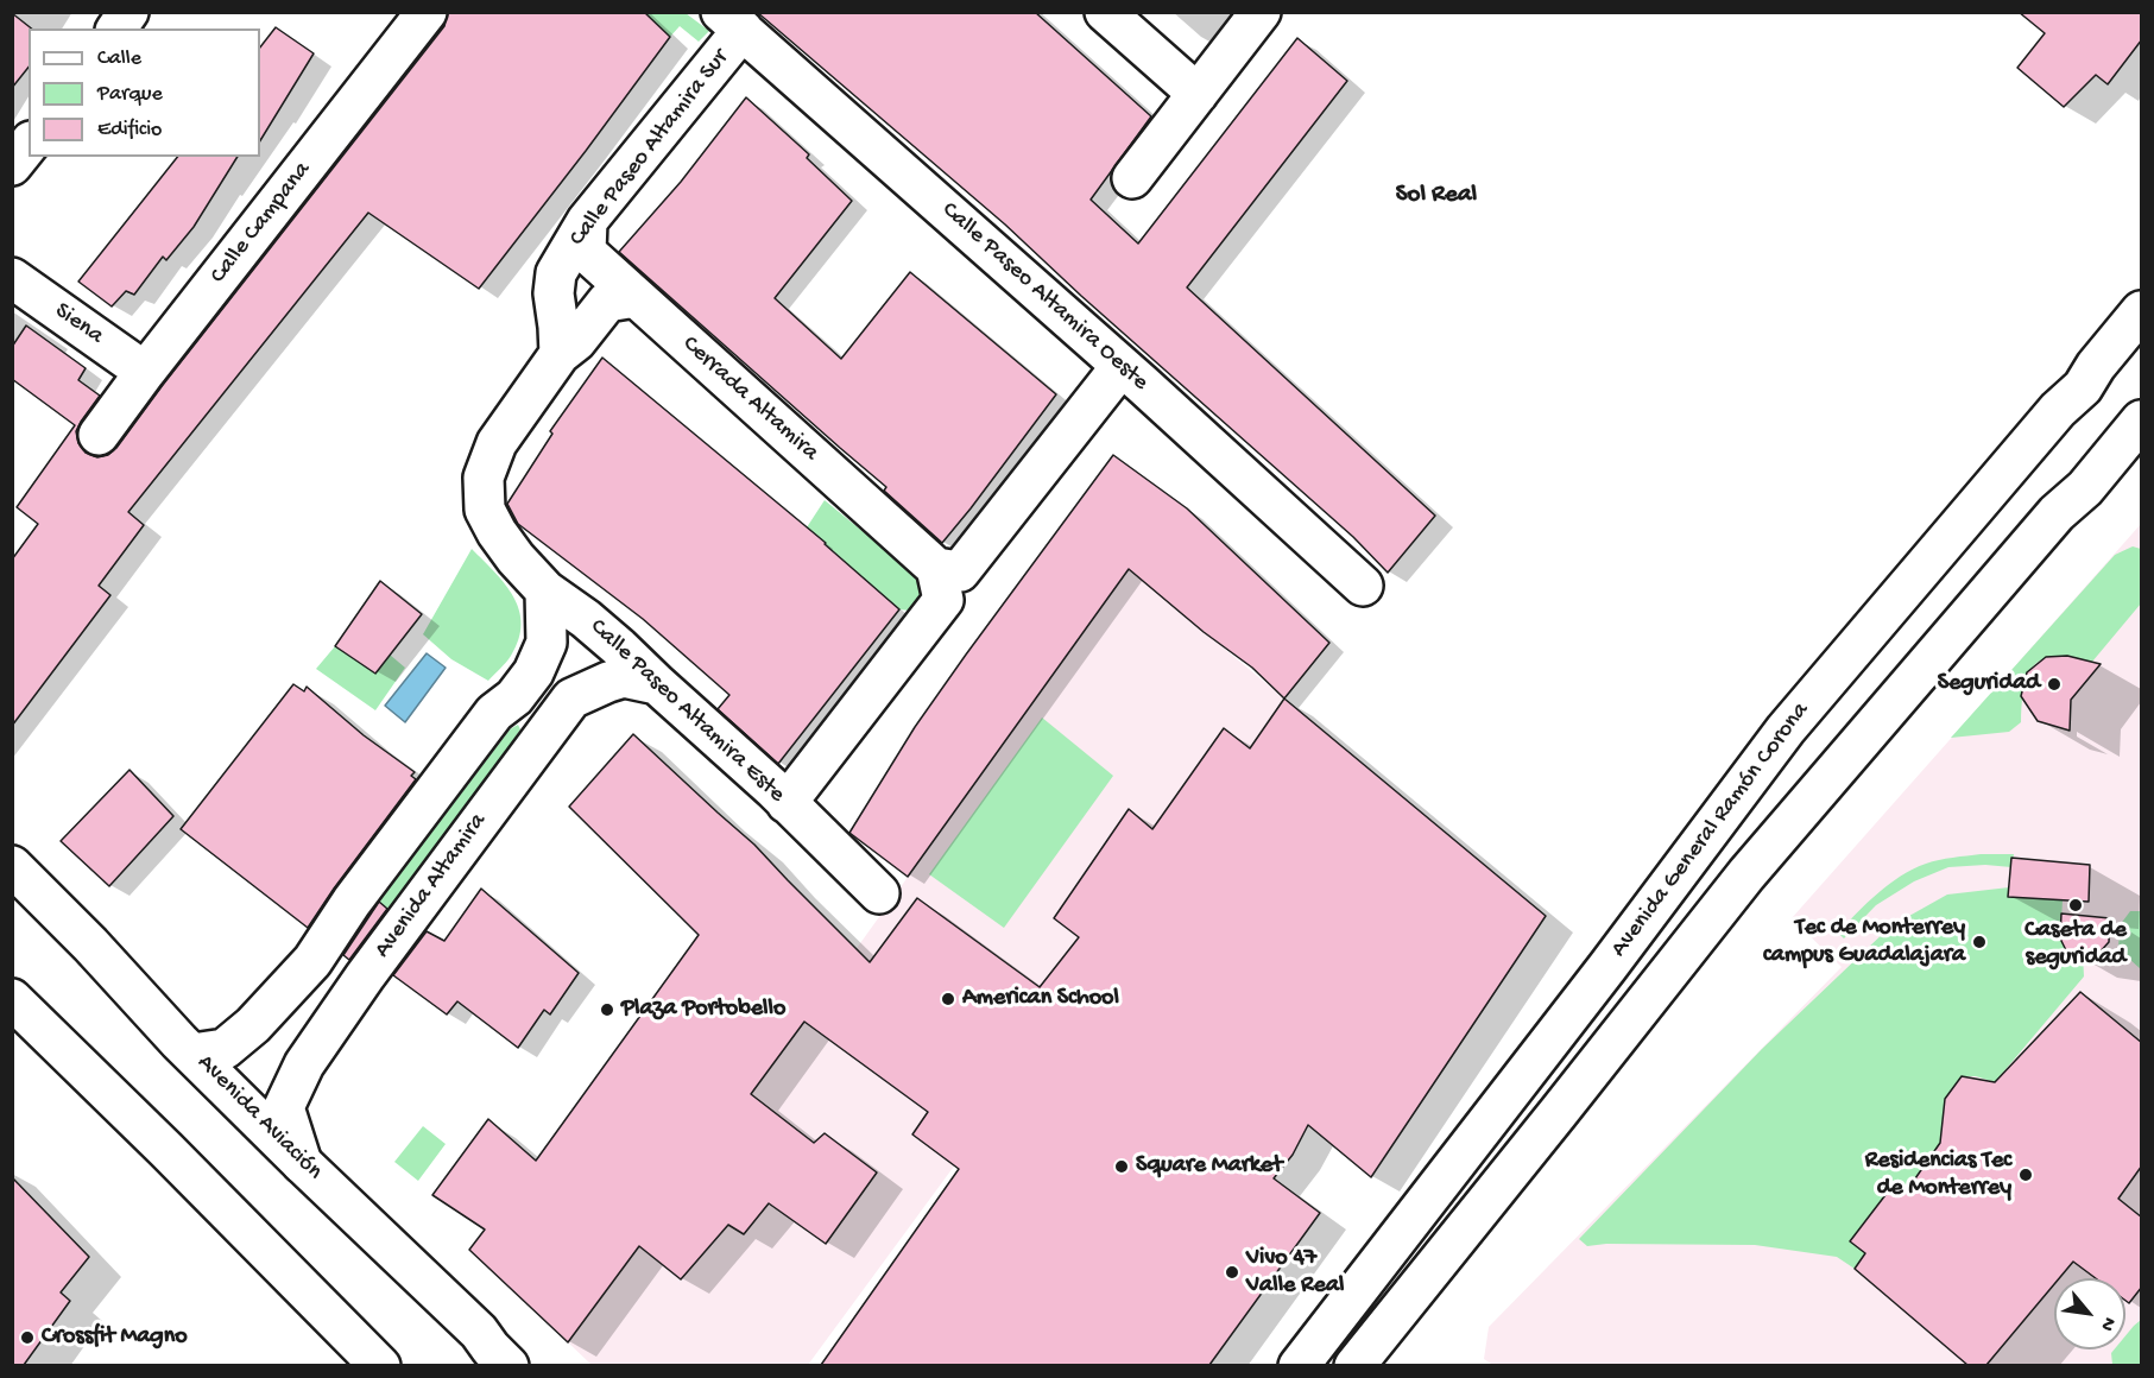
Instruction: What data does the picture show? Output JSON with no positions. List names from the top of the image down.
{
  "streets": {
    "street": [
      "Calle Paseo Altamira Sur",
      "Calle Campana",
      "Calle Paseo Altamira Oeste",
      "Siena",
      "Cerrada Altamira",
      "Calle Paseo Altamira Este",
      "Avenida General Ramón Corona",
      "Avenida Altamira",
      "Avenida Aviación"
    ]
  },
  "crossings": [
    ["Calle Paseo Altamira Sur", "Calle Paseo Altamira Oeste"],
    ["Calle Paseo Altamira Sur", "Cerrada Altamira"],
    ["Calle Paseo Altamira Sur", "Calle Paseo Altamira Este"],
    ["Calle Campana", "Siena"],
    ["Calle Paseo Altamira Este", "Avenida Altamira"],
    ["Avenida Altamira", "Avenida Aviación"]
  ],
  "districts": ["Sol Real"],
  "places": [
    "Seguridad",
    "Caseta de seguridad",
    "Tec de Monterrey campus Guadalajara",
    "American School",
    "Plaza Portobello",
    "Square Market",
    "Residencias Tec de Monterrey",
    "Vivo 47 Valle Real",
    "Crossfit Magno"
  ],
  "legend": ["Calle", "Parque", "Edificio"],
  "north": "bottom right"
}
